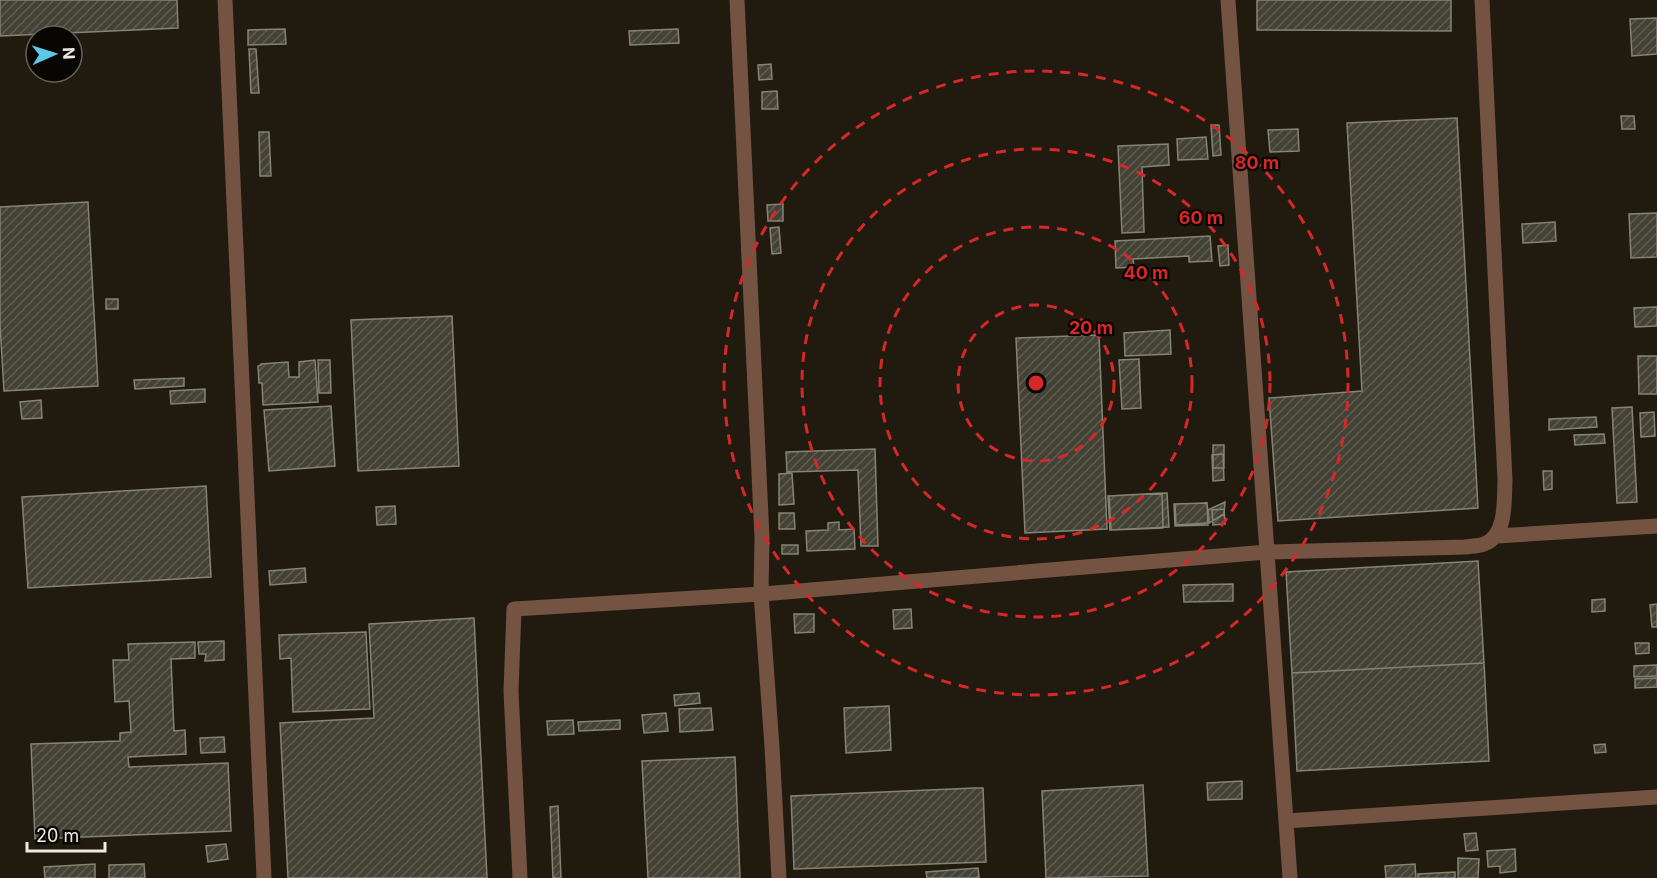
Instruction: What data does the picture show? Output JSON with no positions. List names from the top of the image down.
{
  "scale_bar": "20 m",
  "north": "right",
  "rings": [
    "80 m",
    "60 m",
    "40 m",
    "20 m"
  ]
}
